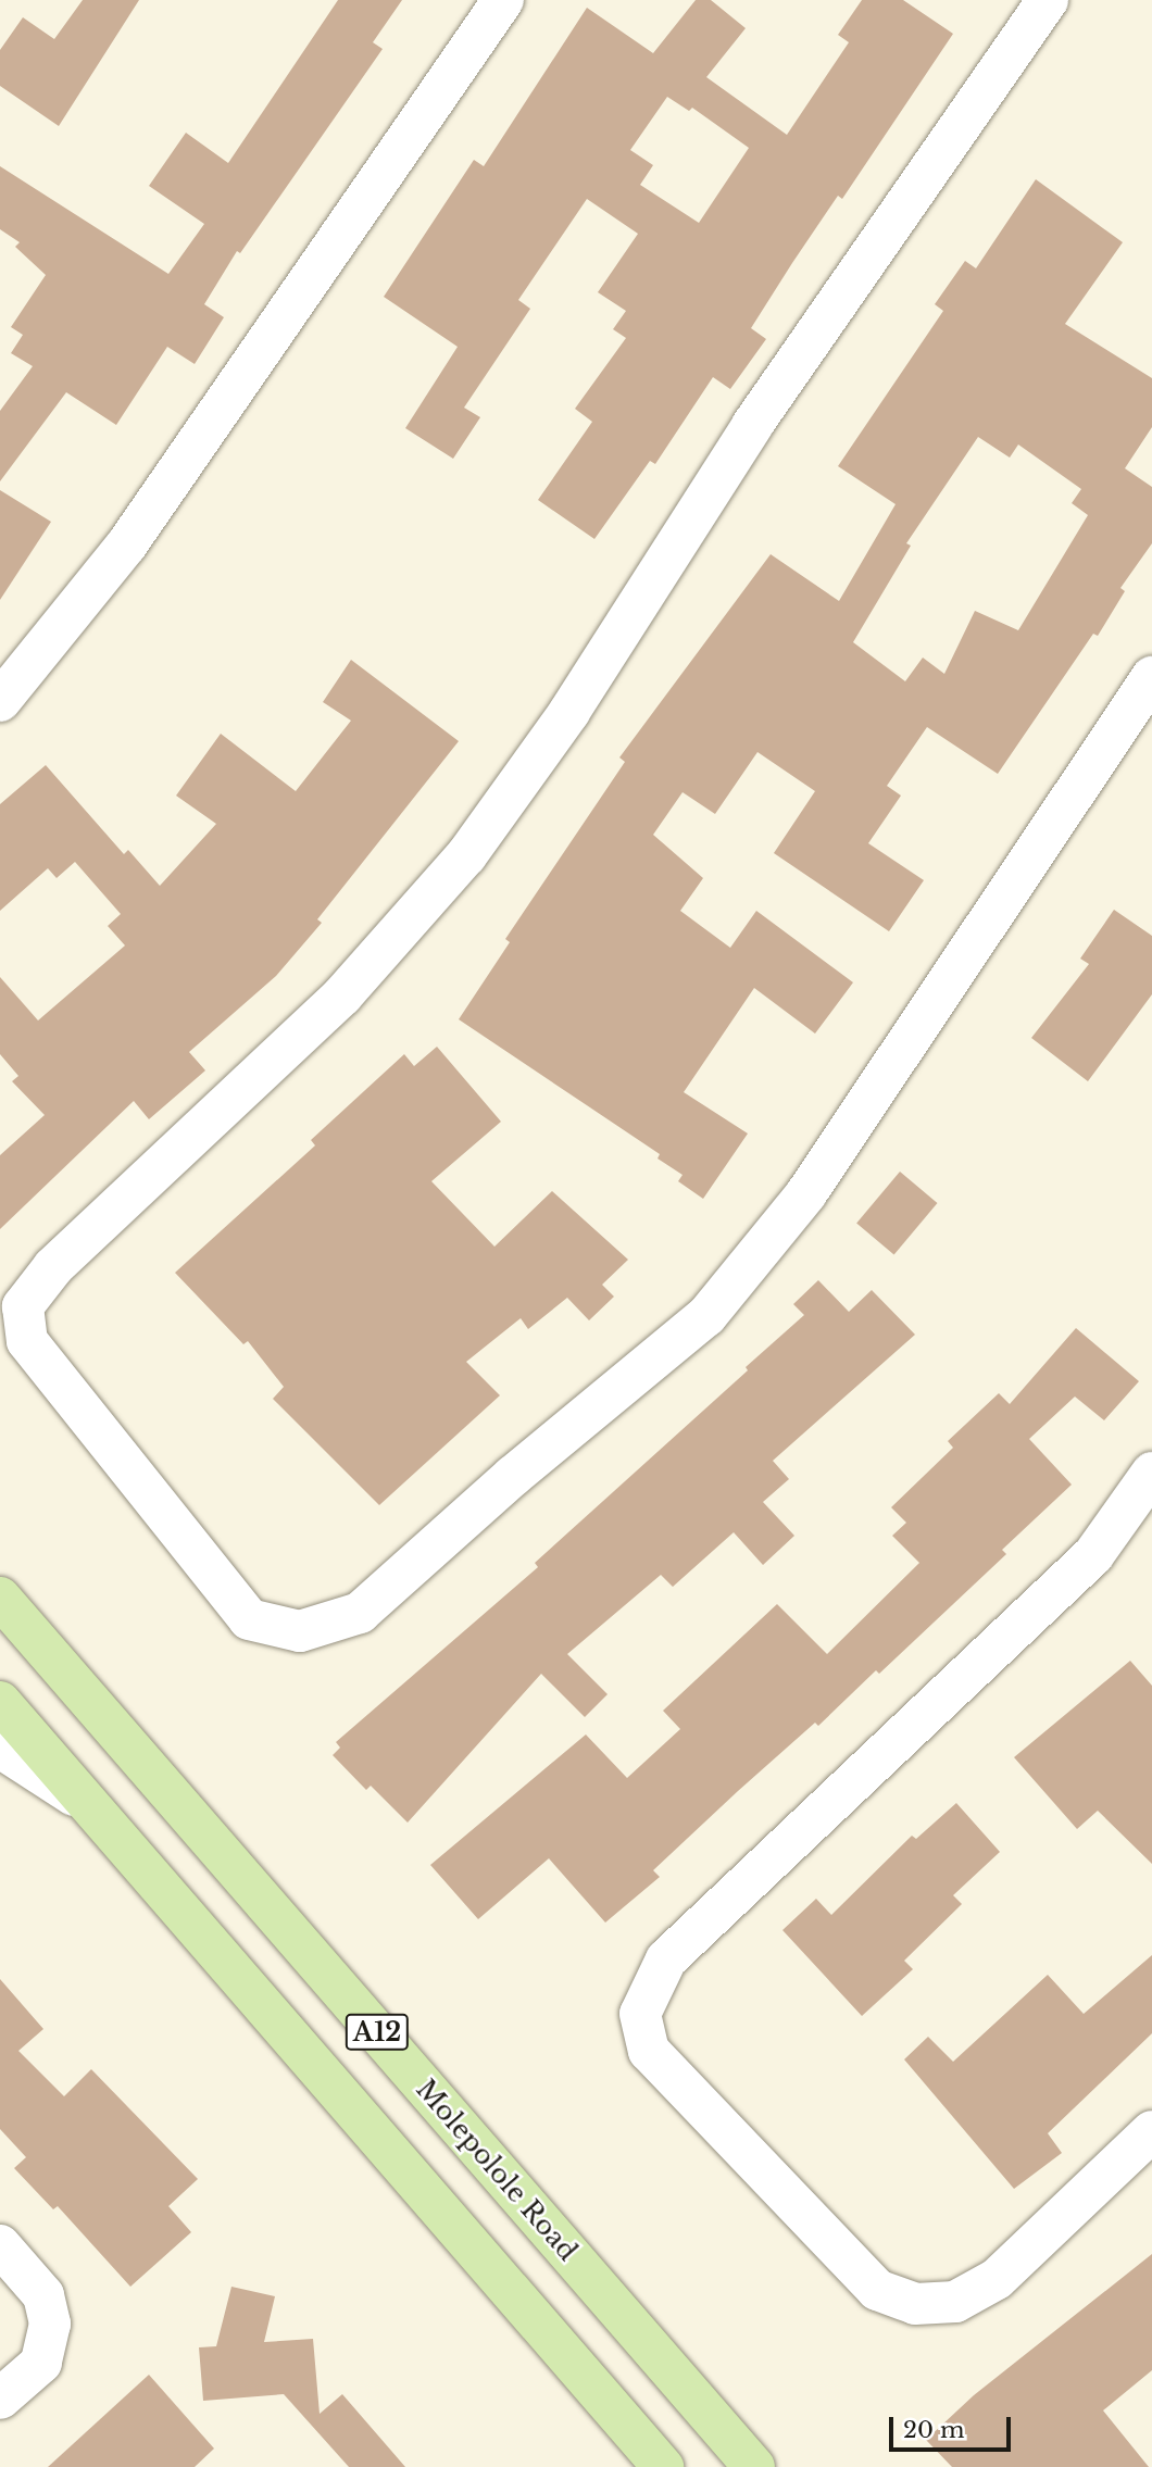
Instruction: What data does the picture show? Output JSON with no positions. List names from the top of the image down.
{
  "streets": {
    "main road": ["A12", "Molepolole Road"]
  },
  "scale_bar": "20 m"
}
